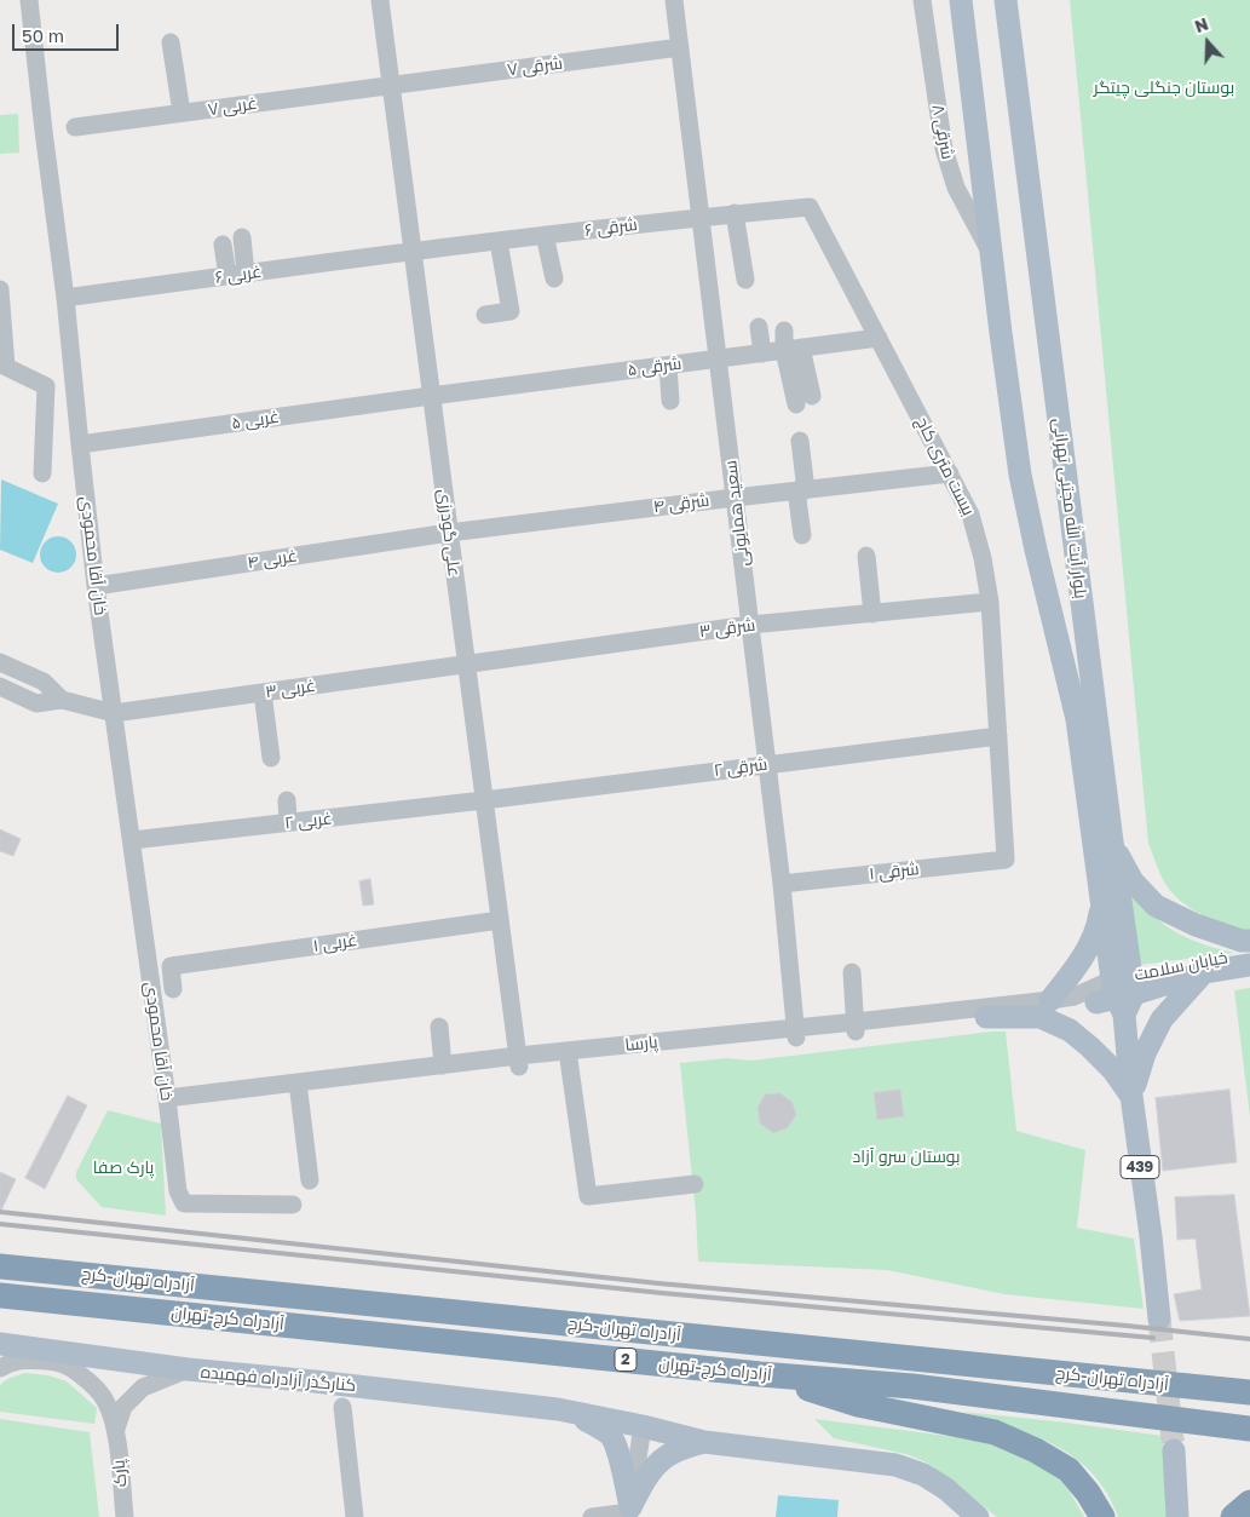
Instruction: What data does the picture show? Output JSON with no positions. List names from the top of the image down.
{
  "streets": {
    "highway": ["آزادراه تهران-کرج", "آزادراه کرج-تهران", "2"],
    "main road": [
      "بلوار آیت الله مجتبی تهرانی",
      "خیابان سلامت",
      "439",
      "کنارگذر آزادراه فهمیده"
    ],
    "street": [
      "۷ شرقی",
      "۷ غربی",
      "۸ شرقی",
      "۶ شرقی",
      "۶ غربی",
      "۵ شرقی",
      "۵ غربی",
      "بیست متری کاج",
      "۴ شرقی",
      "سعید همایونی",
      "علی گودرزی",
      "خان آقا محمودی",
      "۴ غربی",
      "۳ شرقی",
      "۳ غربی",
      "۲ شرقی",
      "۲ غربی",
      "۱ شرقی",
      "۱ غربی",
      "پارسا",
      "پارک"
    ]
  },
  "crossings": [
    ["۷ شرقی", "۷ غربی"],
    ["۷ شرقی", "سعید همایونی"],
    ["۷ شرقی", "علی گودرزی"],
    ["۷ غربی", "علی گودرزی"],
    ["۸ شرقی", "بلوار آیت الله مجتبی تهرانی"],
    ["۶ شرقی", "۶ غربی"],
    ["۶ شرقی", "بیست متری کاج"],
    ["۶ شرقی", "سعید همایونی"],
    ["۶ شرقی", "علی گودرزی"],
    ["۶ غربی", "علی گودرزی"],
    ["۶ غربی", "خان آقا محمودی"],
    ["۵ شرقی", "۵ غربی"],
    ["۵ شرقی", "بیست متری کاج"],
    ["۵ شرقی", "سعید همایونی"],
    ["۵ شرقی", "علی گودرزی"],
    ["۵ غربی", "علی گودرزی"],
    ["۵ غربی", "خان آقا محمودی"],
    ["بیست متری کاج", "۴ شرقی"],
    ["بیست متری کاج", "۳ شرقی"],
    ["بیست متری کاج", "۲ شرقی"],
    ["بیست متری کاج", "۱ شرقی"],
    ["۴ شرقی", "سعید همایونی"],
    ["۴ شرقی", "علی گودرزی"],
    ["۴ شرقی", "۴ غربی"],
    ["بلوار آیت الله مجتبی تهرانی", "خیابان سلامت"],
    ["بلوار آیت الله مجتبی تهرانی", "پارسا"],
    ["بلوار آیت الله مجتبی تهرانی", "439"],
    ["سعید همایونی", "۳ شرقی"],
    ["سعید همایونی", "۲ شرقی"],
    ["سعید همایونی", "۱ شرقی"],
    ["سعید همایونی", "پارسا"],
    ["علی گودرزی", "۴ غربی"],
    ["علی گودرزی", "۳ شرقی"],
    ["علی گودرزی", "۳ غربی"],
    ["علی گودرزی", "۲ شرقی"],
    ["علی گودرزی", "۲ غربی"],
    ["علی گودرزی", "۱ غربی"],
    ["علی گودرزی", "پارسا"],
    ["خان آقا محمودی", "۴ غربی"],
    ["خان آقا محمودی", "۳ غربی"],
    ["خان آقا محمودی", "۲ غربی"],
    ["خان آقا محمودی", "پارسا"],
    ["۳ شرقی", "۳ غربی"],
    ["۲ شرقی", "۲ غربی"],
    ["خیابان سلامت", "پارسا"],
    ["خیابان سلامت", "439"],
    ["پارسا", "439"]
  ],
  "parks": ["بوستان جنگلی چیتگر", "بوستان سرو آزاد", "پارک صفا"],
  "scale_bar": "50 m",
  "north": "top"
}
